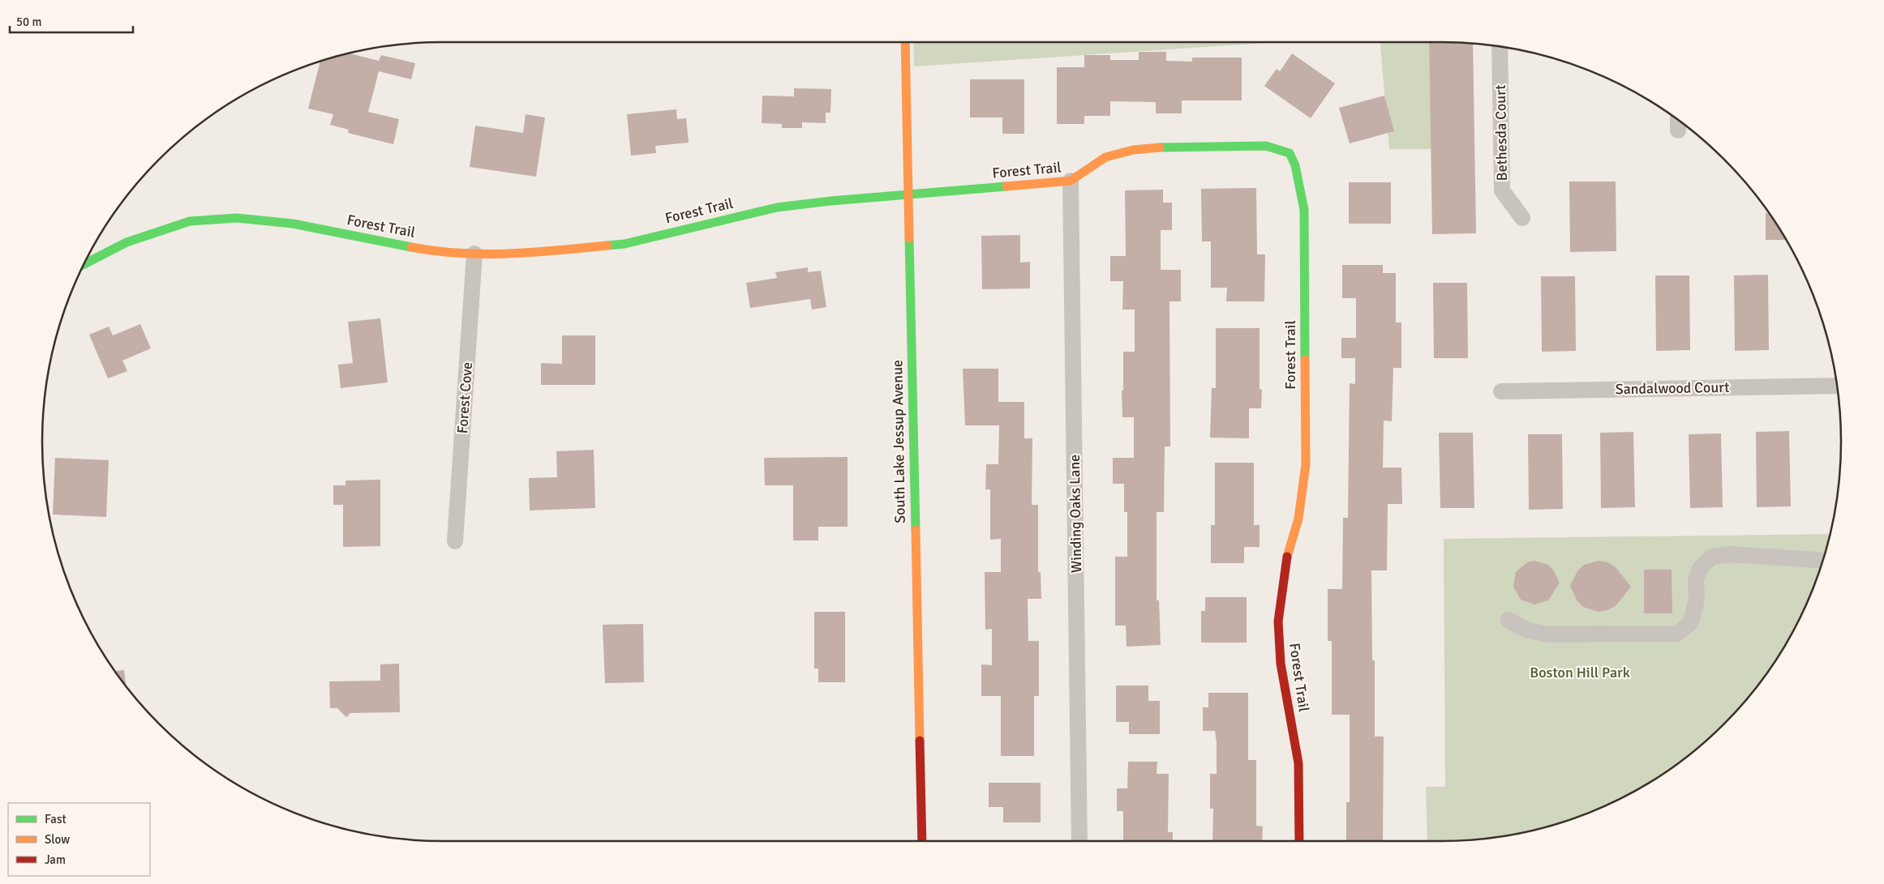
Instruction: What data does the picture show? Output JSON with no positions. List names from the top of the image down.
{
  "streets": {
    "street": [
      "Bethesda Court",
      "Forest Trail",
      "Sandalwood Court",
      "Forest Cove",
      "South Lake Jessup Avenue",
      "Winding Oaks Lane"
    ]
  },
  "crossings": [
    ["Forest Trail", "Forest Cove"],
    ["Forest Trail", "South Lake Jessup Avenue"],
    ["Forest Trail", "Winding Oaks Lane"]
  ],
  "parks": ["Boston Hill Park"],
  "legend": ["Fast", "Slow", "Jam"],
  "scale_bar": "50 m"
}
